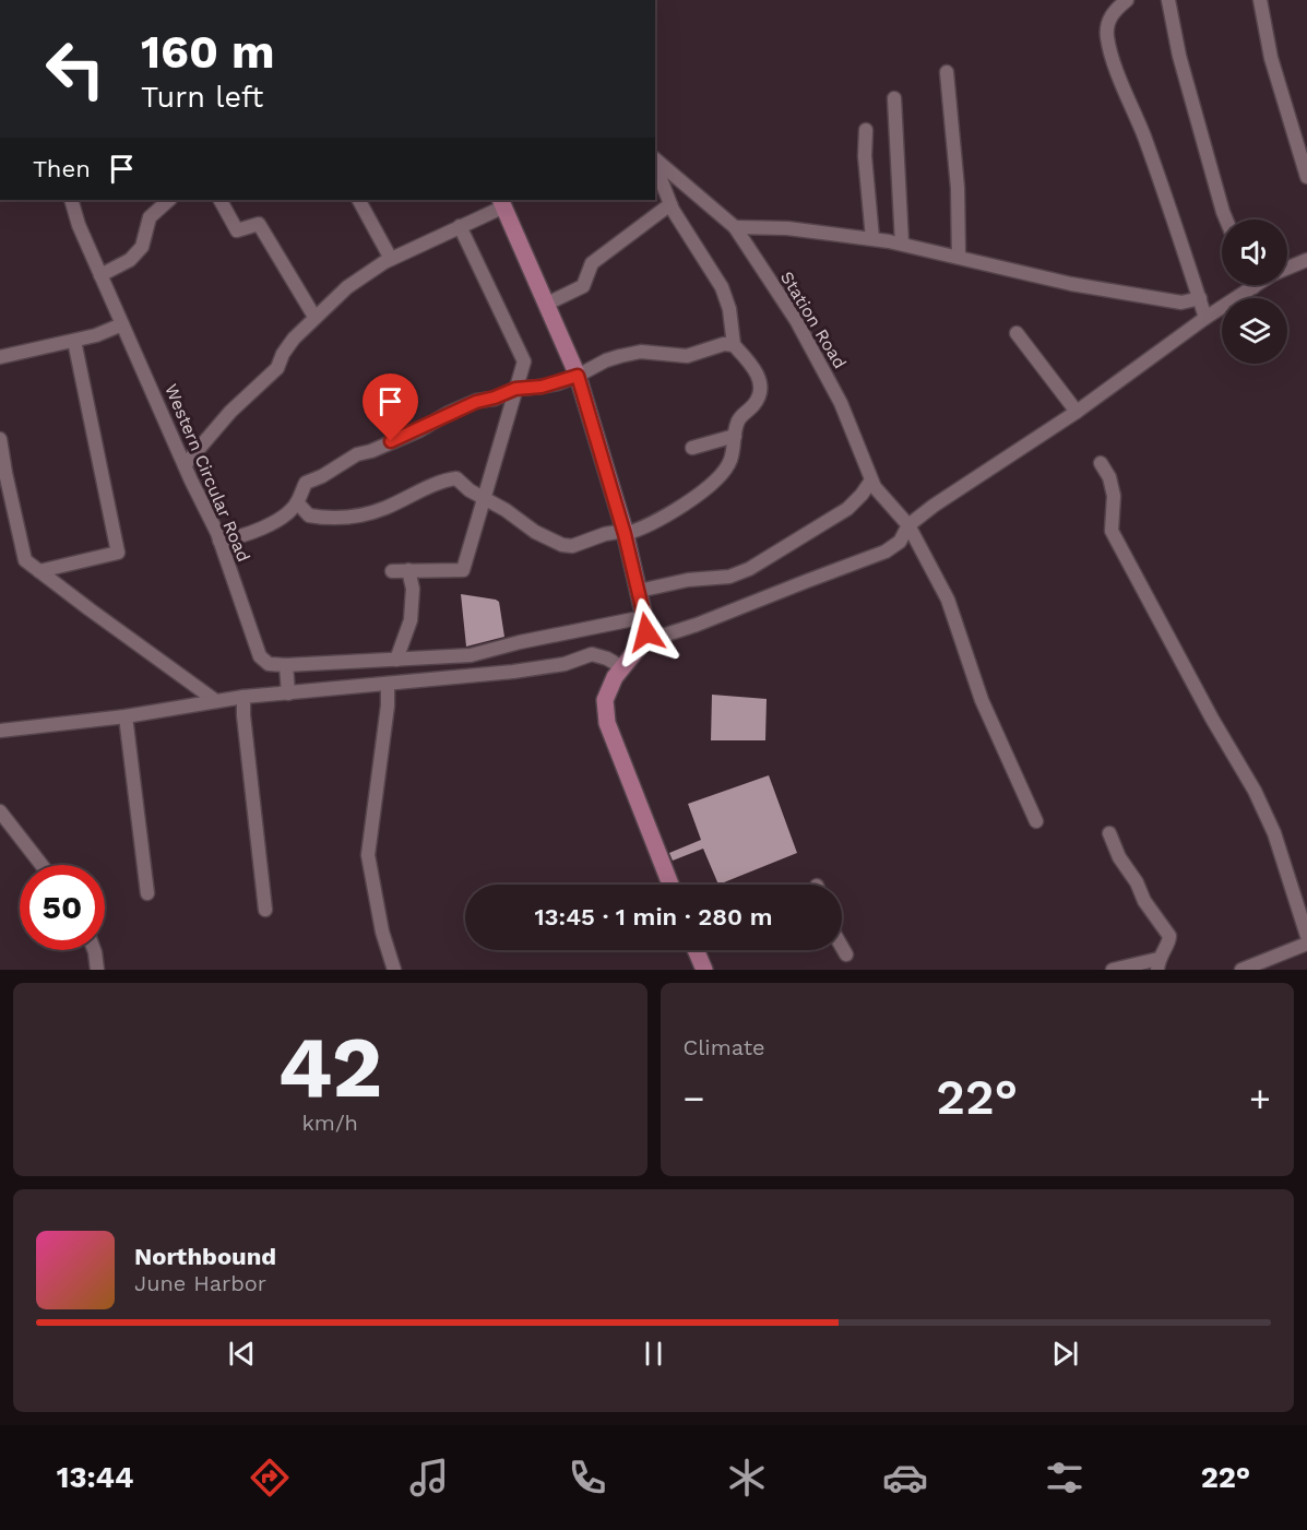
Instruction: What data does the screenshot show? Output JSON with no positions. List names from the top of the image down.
{
  "streets": {
    "street": ["Station Road", "Western Circular Road"]
  },
  "page": {
    "turn": ["160 m", "Turn left"],
    "then": "Then",
    "limit": "50",
    "trip": "13:45 · 1 min · 280 m",
    "tile": [
      ["42", "km/h"],
      "Climate"
    ],
    "heat": ["−", "22°", "+"],
    "song": ["Northbound", "June Harbor"],
    "tabs": ["13:44", "22°"]
  }
}
